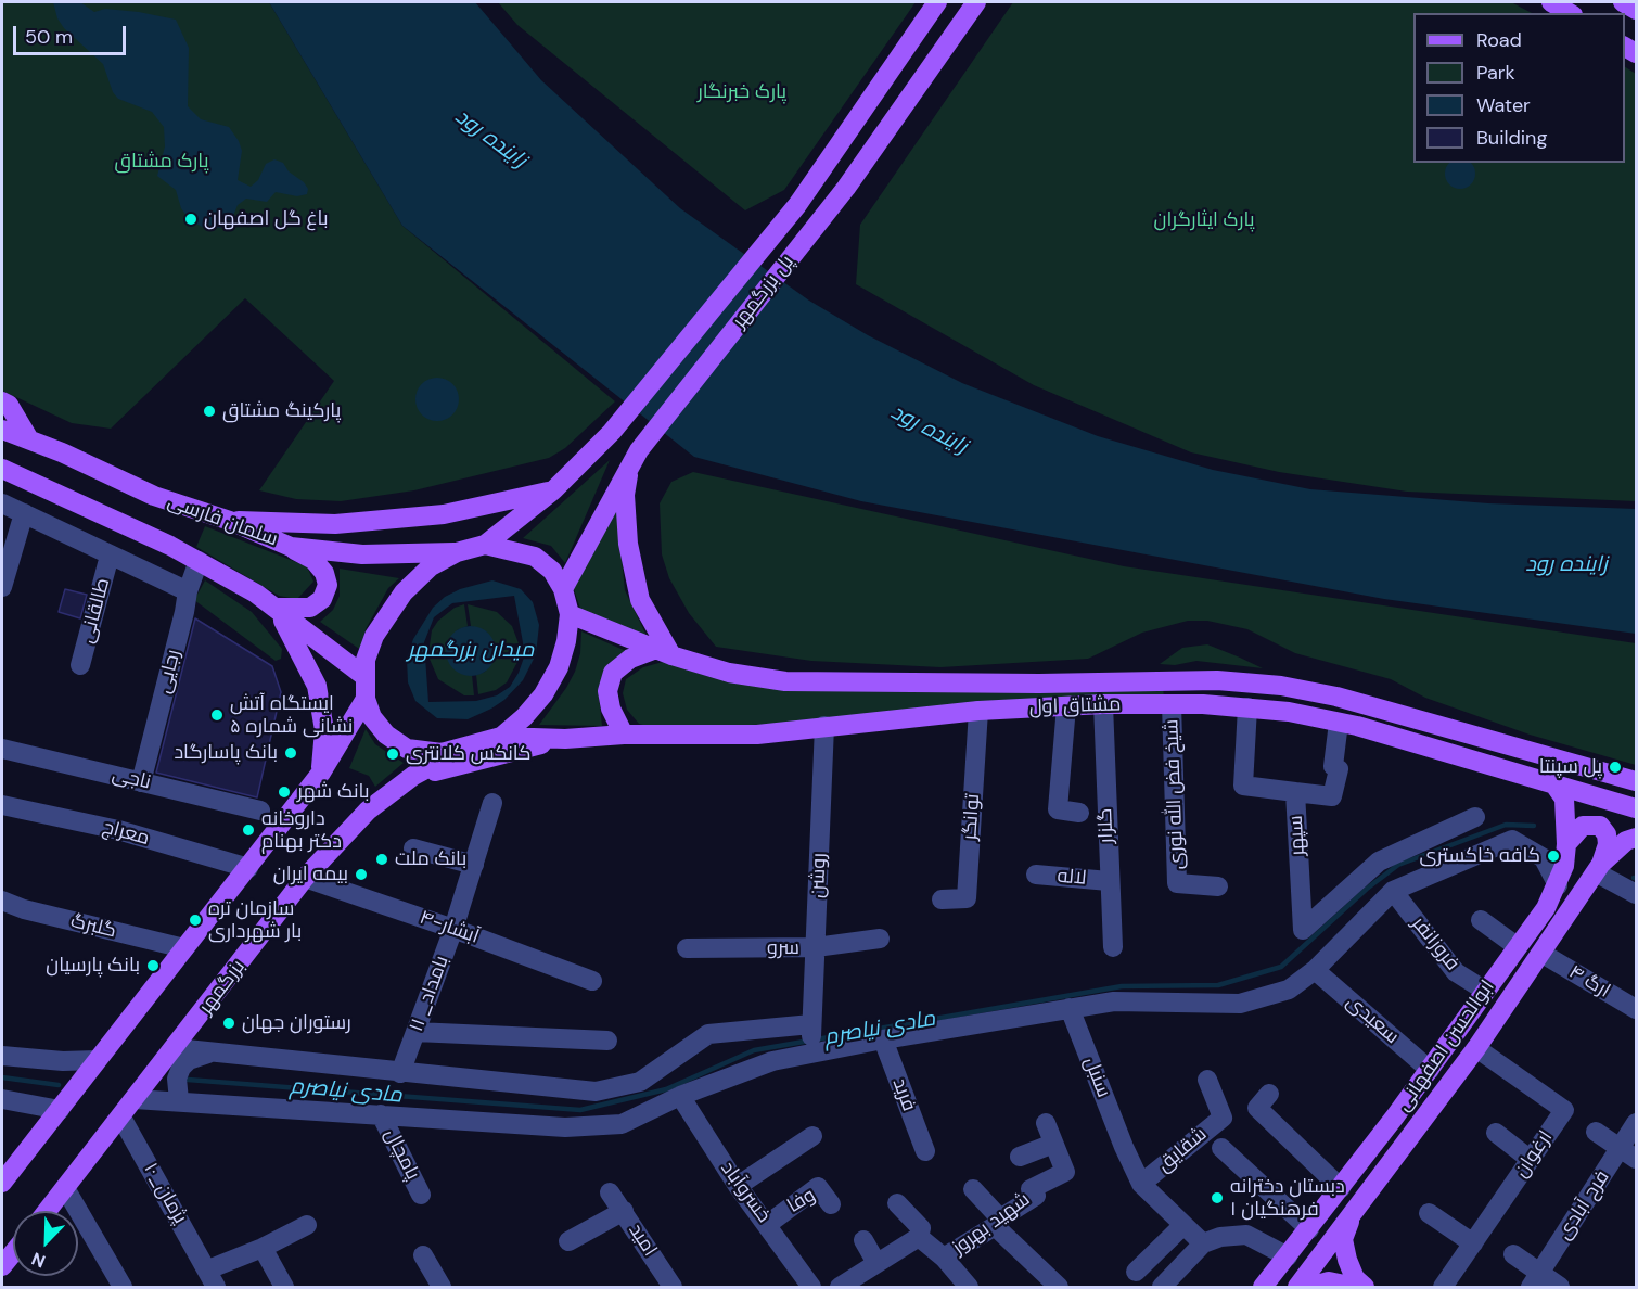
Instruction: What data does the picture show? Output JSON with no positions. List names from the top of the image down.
{
  "streets": {
    "main road": [
      "پل بزرگمهر",
      "سلمان فارسی",
      "مشتاق اول",
      "بزرگمهر",
      "ابوالحسن اصفهانی"
    ],
    "street": [
      "طالقانی",
      "رجایی",
      "ناجی",
      "شیخ فض الله نوری",
      "توانگر",
      "گلزار",
      "معراج",
      "سپهر",
      "روشن",
      "لاله",
      "گلبرگ",
      "۴-آبشار",
      "فروزانفر",
      "سرو",
      "ارگ ۴",
      "۱۱ _بامداد",
      "سعیدی",
      "سنبل",
      "فرید",
      "شقایق",
      "پامچال",
      "ارغوان",
      "خسروآباد",
      "۱۰_پژمان",
      "وفا",
      "فرح آبادی",
      "شهید بهروز",
      "امید"
    ]
  },
  "crossings": [
    ["پل بزرگمهر", "سلمان فارسی"],
    ["پل بزرگمهر", "مشتاق اول"],
    ["پل بزرگمهر", "بزرگمهر"],
    ["سلمان فارسی", "رجایی"],
    ["سلمان فارسی", "مشتاق اول"],
    ["سلمان فارسی", "بزرگمهر"],
    ["رجایی", "ناجی"],
    ["مشتاق اول", "شیخ فض الله نوری"],
    ["مشتاق اول", "توانگر"],
    ["مشتاق اول", "گلزار"],
    ["مشتاق اول", "سپهر"],
    ["مشتاق اول", "روشن"],
    ["مشتاق اول", "بزرگمهر"],
    ["مشتاق اول", "ابوالحسن اصفهانی"],
    ["گلزار", "لاله"],
    ["روشن", "سرو"],
    ["۴-آبشار", "بزرگمهر"],
    ["۴-آبشار", "۱۱ _بامداد"],
    ["فروزانفر", "ابوالحسن اصفهانی"],
    ["ارگ ۴", "ابوالحسن اصفهانی"],
    ["بزرگمهر", "۱۰_پژمان"],
    ["سعیدی", "ابوالحسن اصفهانی"],
    ["ابوالحسن اصفهانی", "ارغوان"],
    ["سنبل", "شقایق"],
    ["خسروآباد", "وفا"]
  ],
  "water": ["زاینده رود", "میدان بزرگمهر", "مادی نیاصرم"],
  "parks": ["پارک خبرنگار", "پارک مشتاق", "پارک ایثارگران"],
  "places": [
    "باغ گل اصفهان",
    "پارکینگ مشتاق",
    "ایستگاه آتش نشانی شماره ۵",
    "بانک پاسارگاد",
    "کانکس کلانتری",
    "پل سپنتا",
    "بانک شهر",
    "داروخانه دکتر بهنام",
    "کافه خاکستری",
    "بانک ملت",
    "بیمه ایران",
    "سازمان تره بار شهرداری",
    "بانک پارسیان",
    "رستوران جهان",
    "دبستان دخترانه فرهنگیان ۱"
  ],
  "legend": [
    "Road",
    "Park",
    "Water",
    "Building"
  ],
  "scale_bar": "50 m",
  "north": "bottom left"
}
